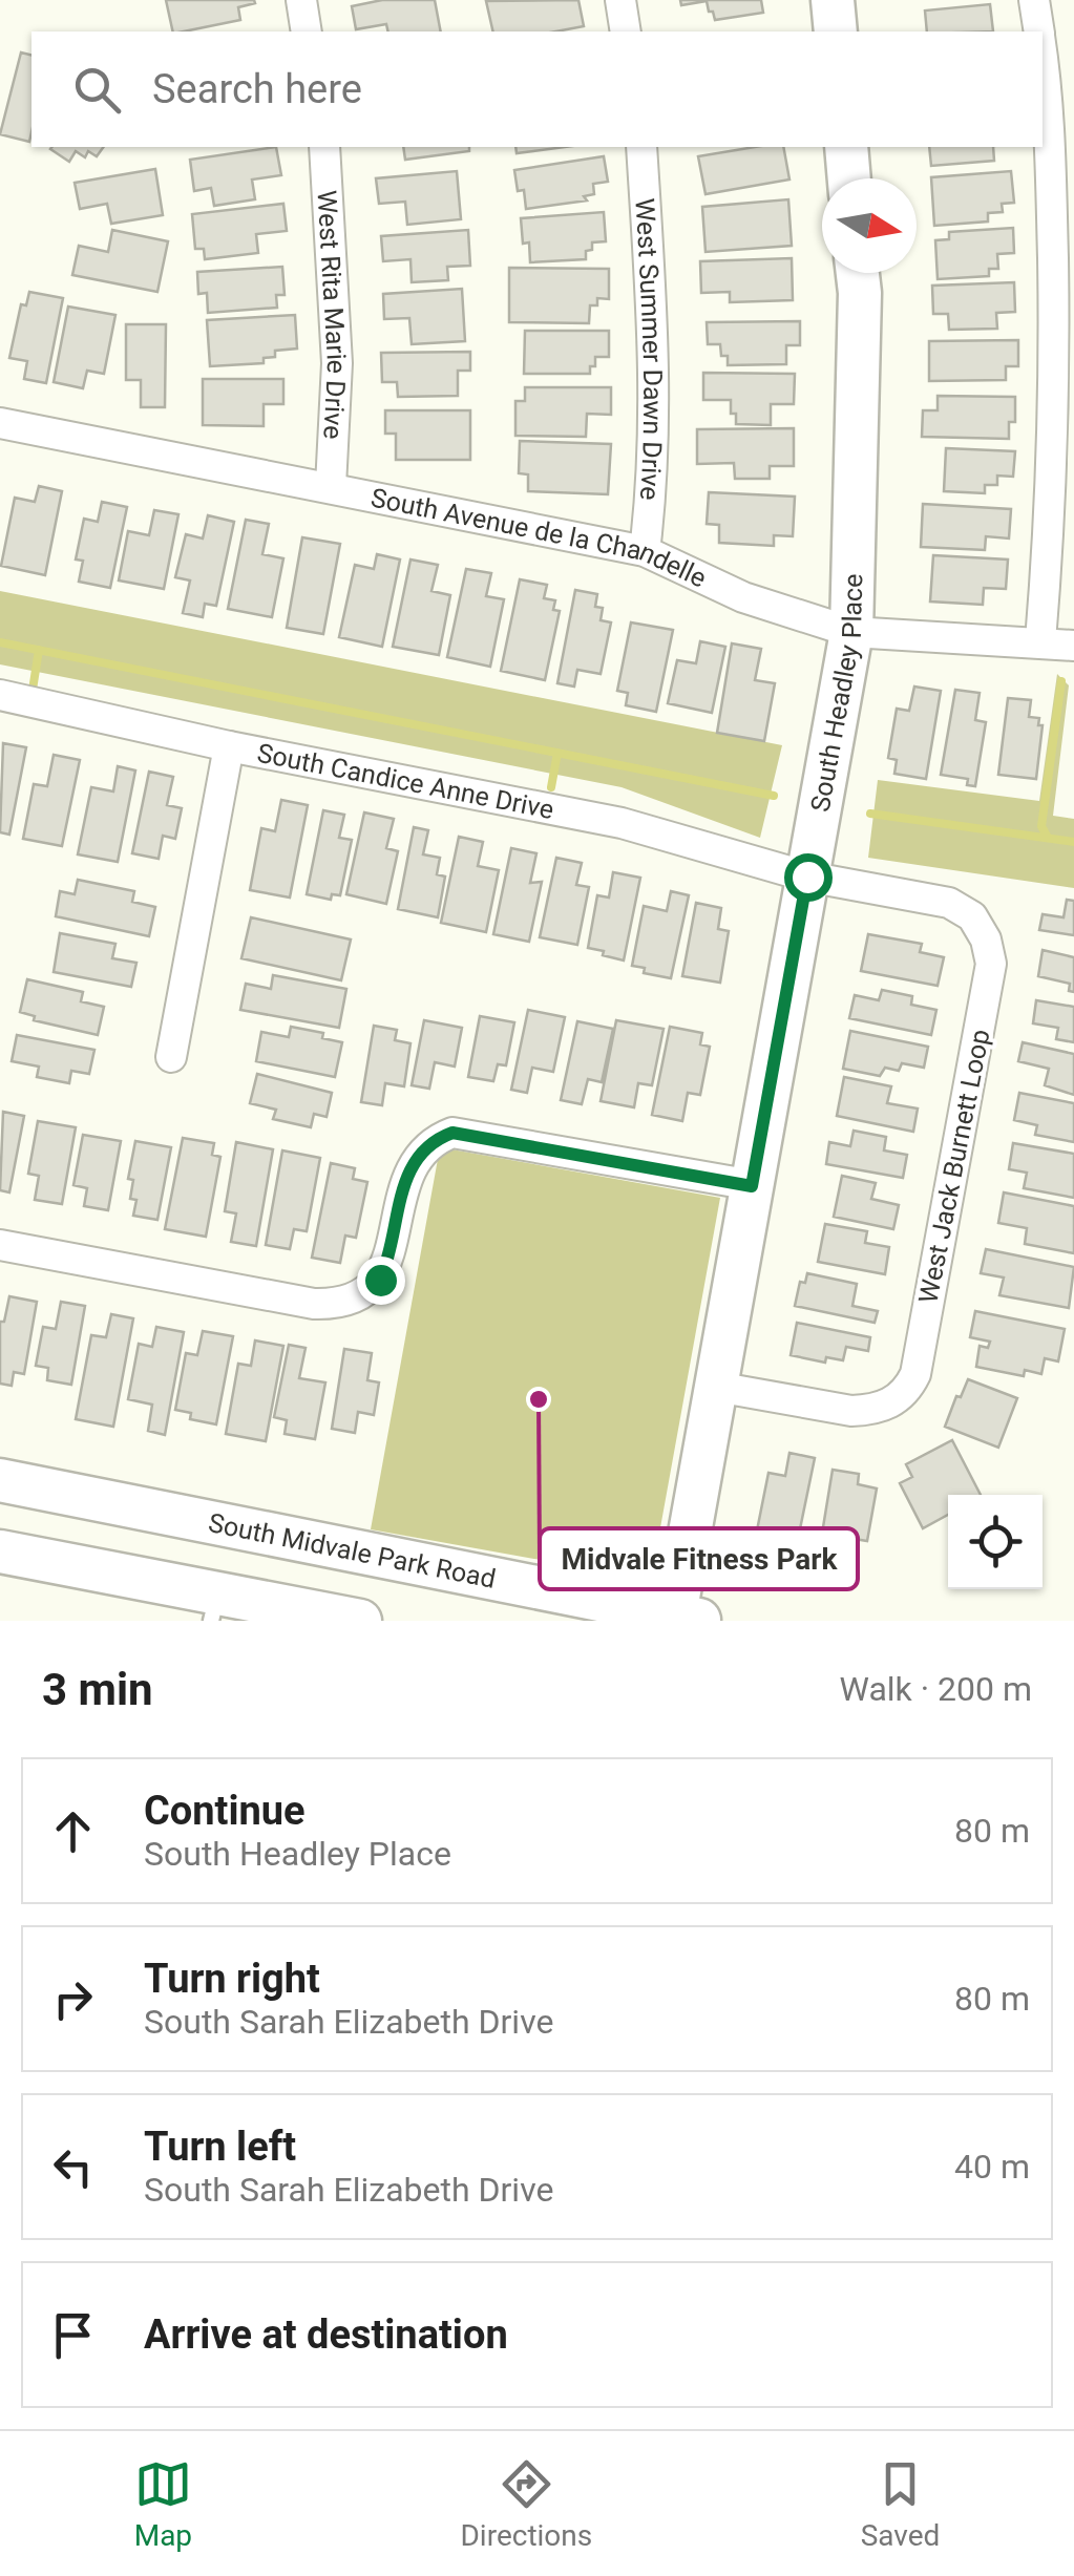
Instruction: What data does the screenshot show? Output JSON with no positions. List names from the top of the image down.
{
  "streets": {
    "street": [
      "West Rita Marie Drive",
      "West Summer Dawn Drive",
      "South Avenue de la Chandelle",
      "South Headley Place",
      "South Candice Anne Drive",
      "West Jack Burnett Loop",
      "South Midvale Park Road"
    ]
  },
  "crossings": [
    ["West Rita Marie Drive", "South Avenue de la Chandelle"],
    ["West Summer Dawn Drive", "South Avenue de la Chandelle"],
    ["South Avenue de la Chandelle", "South Headley Place"],
    ["South Headley Place", "South Candice Anne Drive"],
    ["South Headley Place", "West Jack Burnett Loop"],
    ["South Headley Place", "South Midvale Park Road"],
    ["South Candice Anne Drive", "West Jack Burnett Loop"]
  ],
  "places": ["Midvale Fitness Park"],
  "north": "right",
  "page": {
    "search": "Search here",
    "heading": ["3 min", "Walk · 200 m"],
    "list": [
      ["Continue", "South Headley Place", "80 m"],
      ["Turn right", "South Sarah Elizabeth Drive", "80 m"],
      ["Turn left", "South Sarah Elizabeth Drive", "40 m"],
      "Arrive at destination"
    ],
    "nav": ["Map", "Directions", "Saved"]
  }
}
